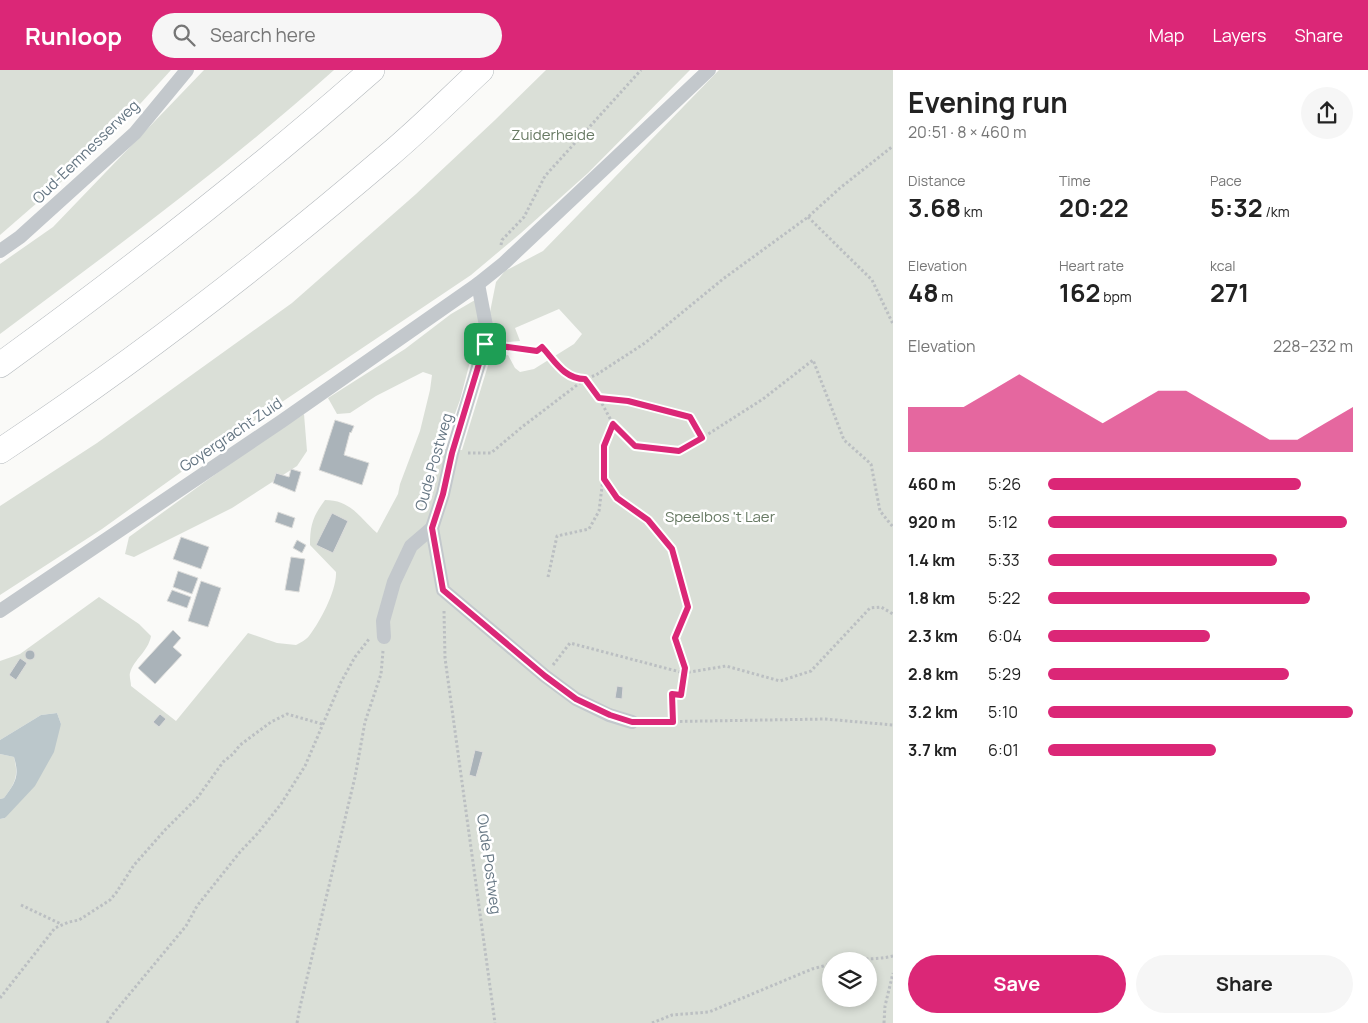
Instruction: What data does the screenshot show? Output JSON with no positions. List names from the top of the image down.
{
  "streets": {
    "street": ["Oud-Eemnesserweg", "Goyergracht Zuid", "Oude Postweg"]
  },
  "crossings": [
    ["Goyergracht Zuid", "Oude Postweg"]
  ],
  "parks": ["Zuiderheide", "Speelbos 't Laer"],
  "page": {
    "header": "Runloop",
    "search": "Search here",
    "nav": ["Map", "Layers", "Share"],
    "heading": ["Evening run", "20:51 · 8 × 460 m"],
    "stats": [
      ["Distance", "3.68 km"],
      ["Time", "20:22"],
      ["Pace", "5:32 /km"],
      ["Elevation", "48 m"],
      ["Heart rate", "162 bpm"],
      ["kcal", "271"]
    ],
    "chart": ["Elevation", "228–232 m"],
    "list": [
      {
        "name": "460 m",
        "note": "5:26"
      },
      {
        "name": "920 m",
        "note": "5:12"
      },
      {
        "name": "1.4 km",
        "note": "5:33"
      },
      {
        "name": "1.8 km",
        "note": "5:22"
      },
      {
        "name": "2.3 km",
        "note": "6:04"
      },
      {
        "name": "2.8 km",
        "note": "5:29"
      },
      {
        "name": "3.2 km",
        "note": "5:10"
      },
      {
        "name": "3.7 km",
        "note": "6:01"
      }
    ],
    "buttons": ["Save", "Share"]
  }
}
